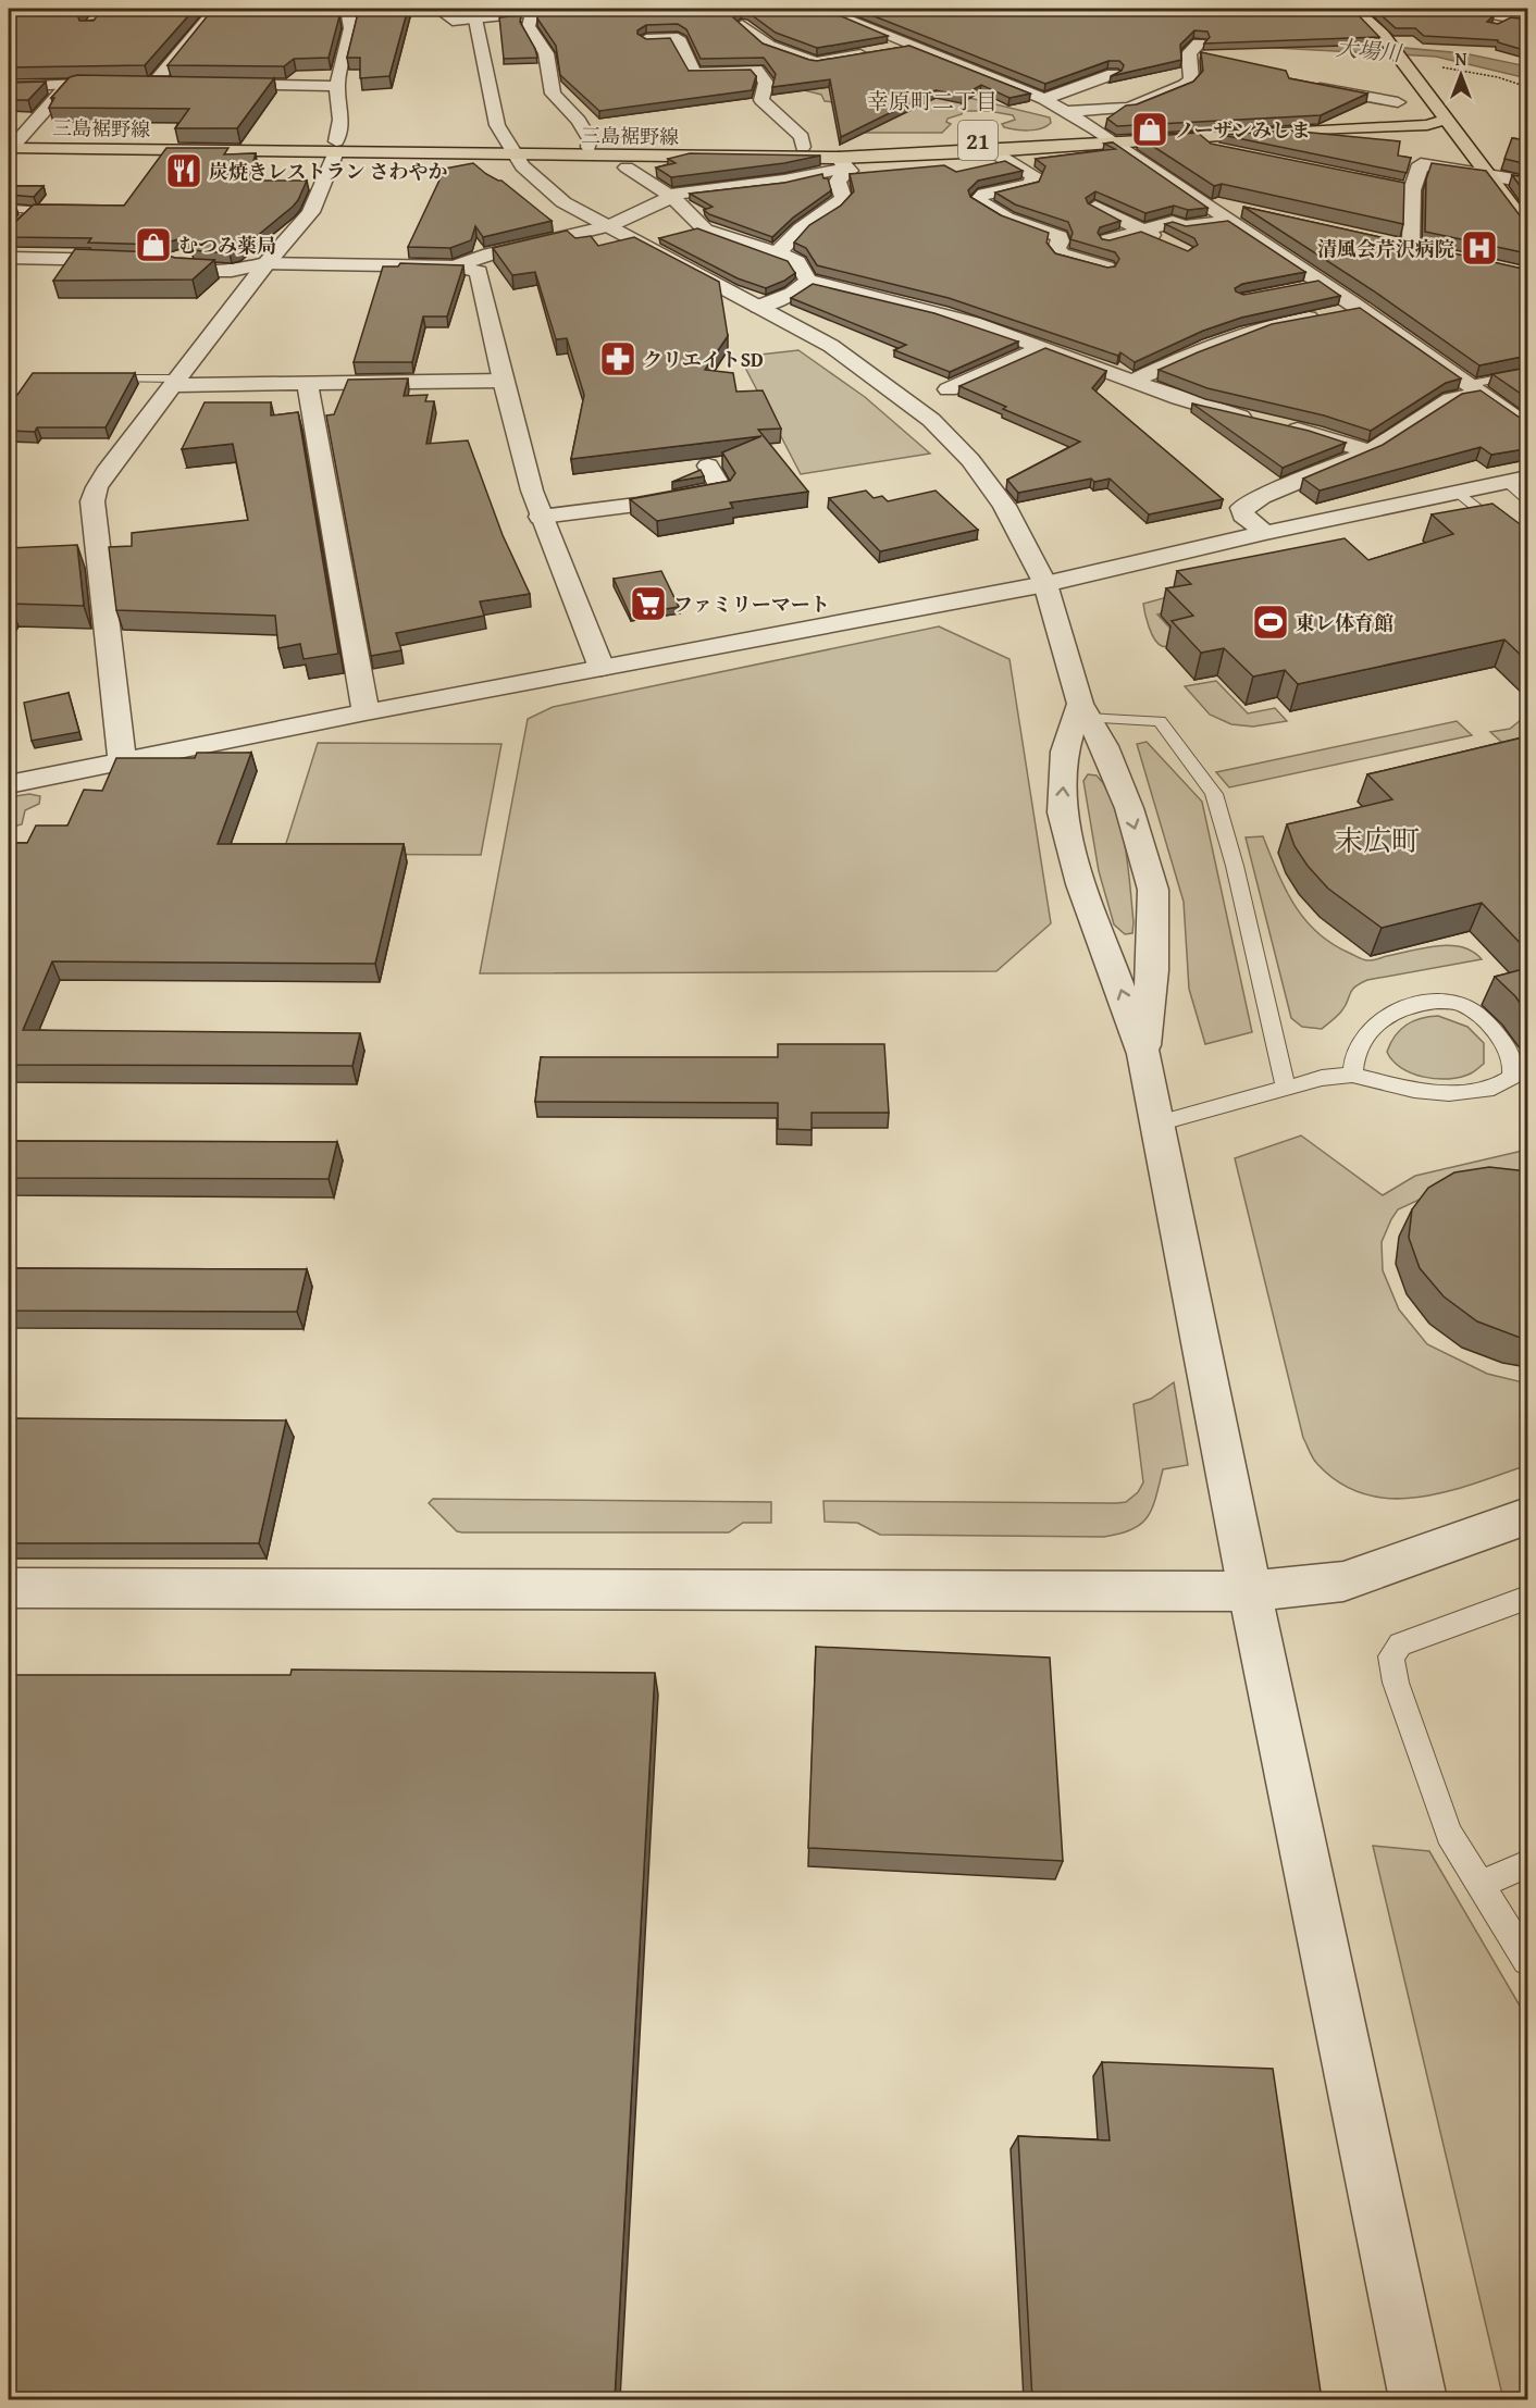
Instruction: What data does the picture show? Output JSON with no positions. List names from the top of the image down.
{
  "streets": {
    "main road": ["三島裾野線", "21"]
  },
  "districts": ["幸原町二丁目", "末広町"],
  "water": ["大場川"],
  "places": {
    "shop": ["ノーザンみしま", "むつみ薬局"],
    "restaurant": ["炭焼きレストラン さわやか"],
    "hospital": ["清風会芹沢病院"],
    "pharmacy": ["クリエイトSD"],
    "supermarket": ["ファミリーマート"],
    "sports": ["東レ体育館"]
  },
  "north": "top"
}
